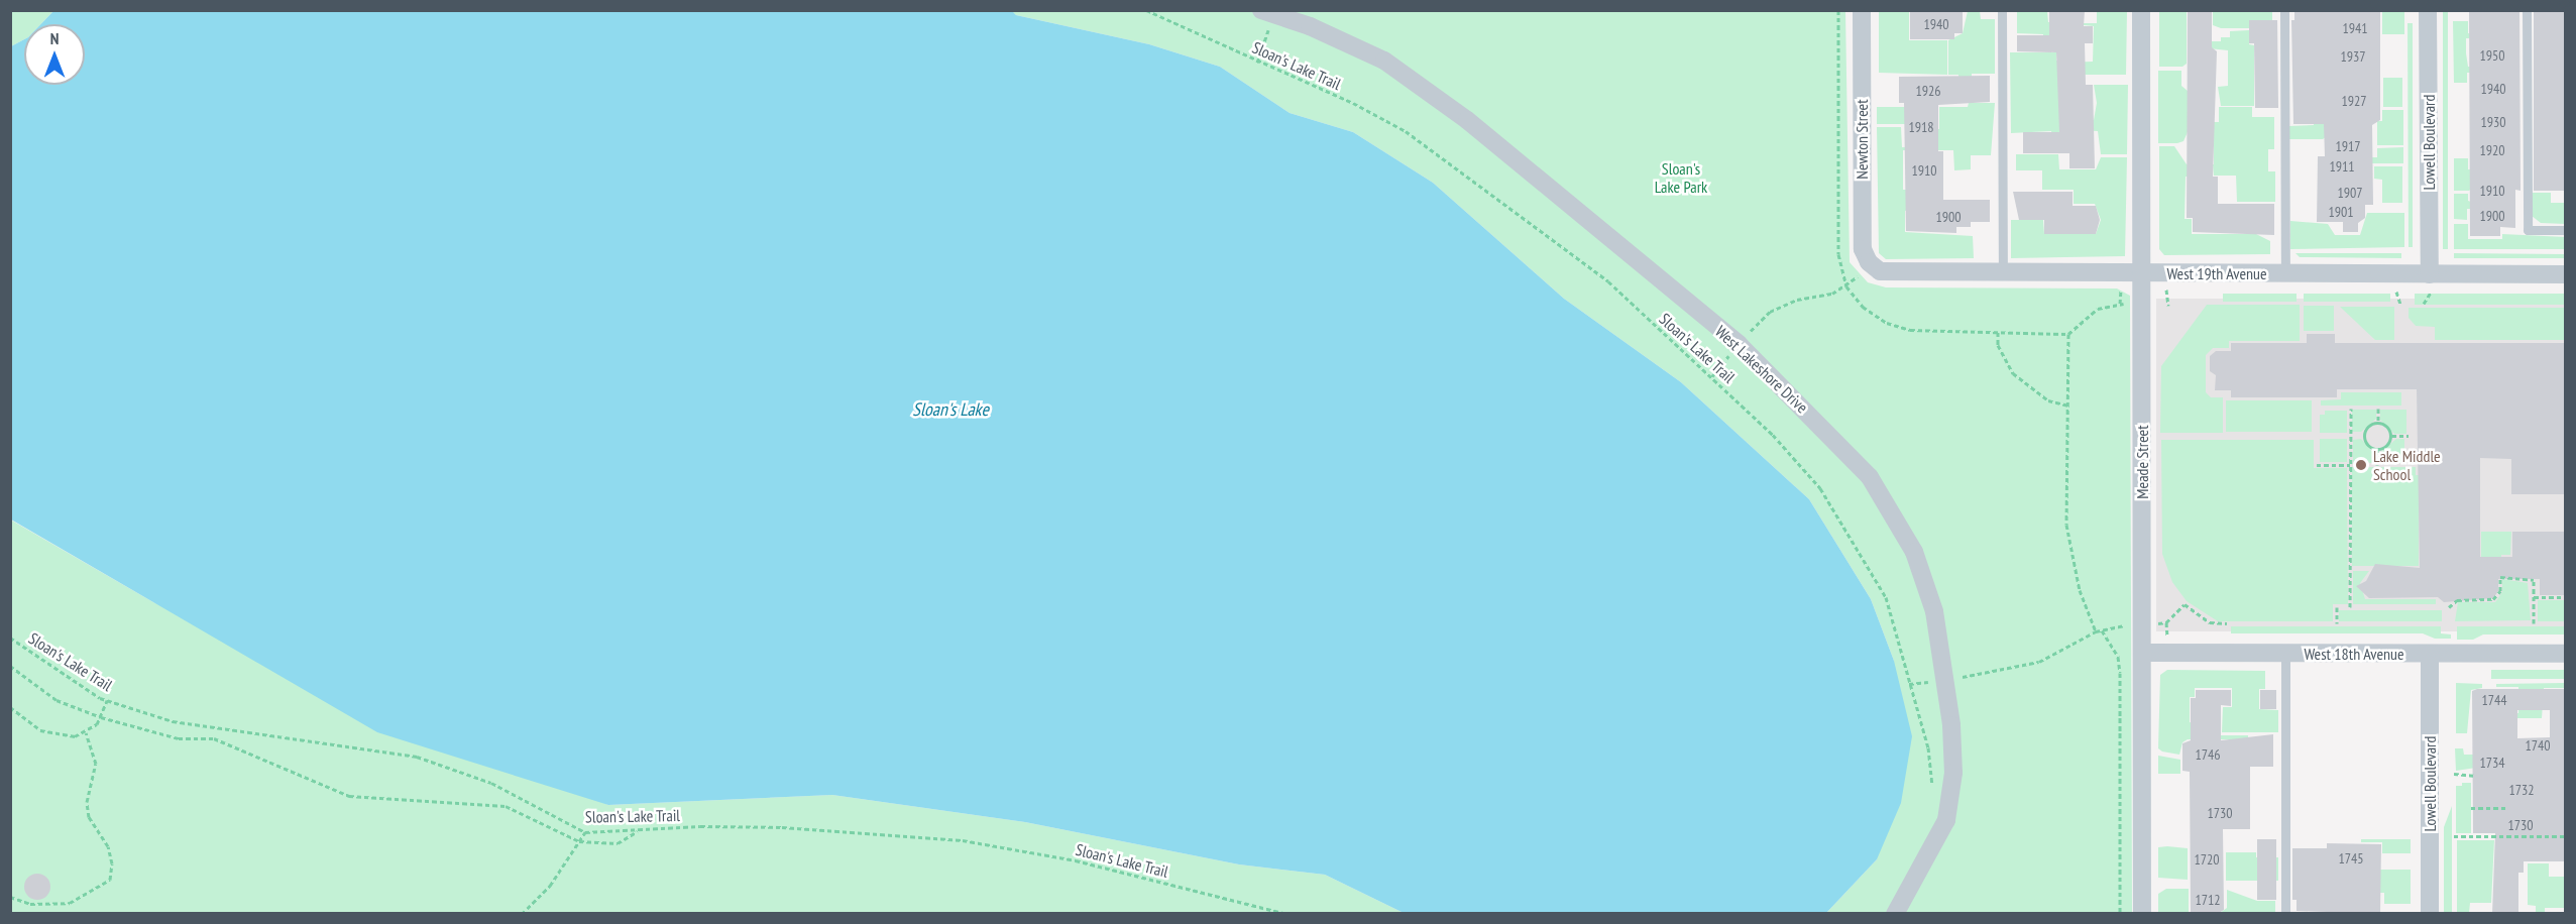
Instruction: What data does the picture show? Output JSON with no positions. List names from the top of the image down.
{
  "streets": {
    "street": [
      "Newton Street",
      "Lowell Boulevard",
      "West 19th Avenue",
      "West Lakeshore Drive",
      "Meade Street",
      "West 18th Avenue"
    ],
    "path": ["Sloan's Lake Trail"]
  },
  "crossings": [
    ["Newton Street", "West 19th Avenue"],
    ["Lowell Boulevard", "West 19th Avenue"],
    ["Lowell Boulevard", "West 18th Avenue"],
    ["West 19th Avenue", "Meade Street"],
    ["Meade Street", "West 18th Avenue"]
  ],
  "water": ["Sloan's Lake"],
  "parks": ["Sloan's Lake Park"],
  "places": ["Lake Middle School"],
  "house_numbers": [
    "1940",
    "1941",
    "1950",
    "1937",
    "1940",
    "1926",
    "1927",
    "1930",
    "1918",
    "1917",
    "1920",
    "1911",
    "1910",
    "1910",
    "1907",
    "1901",
    "1900",
    "1900",
    "1744",
    "1740",
    "1746",
    "1734",
    "1732",
    "1730",
    "1730",
    "1745",
    "1720",
    "1712"
  ],
  "north": "top"
}
